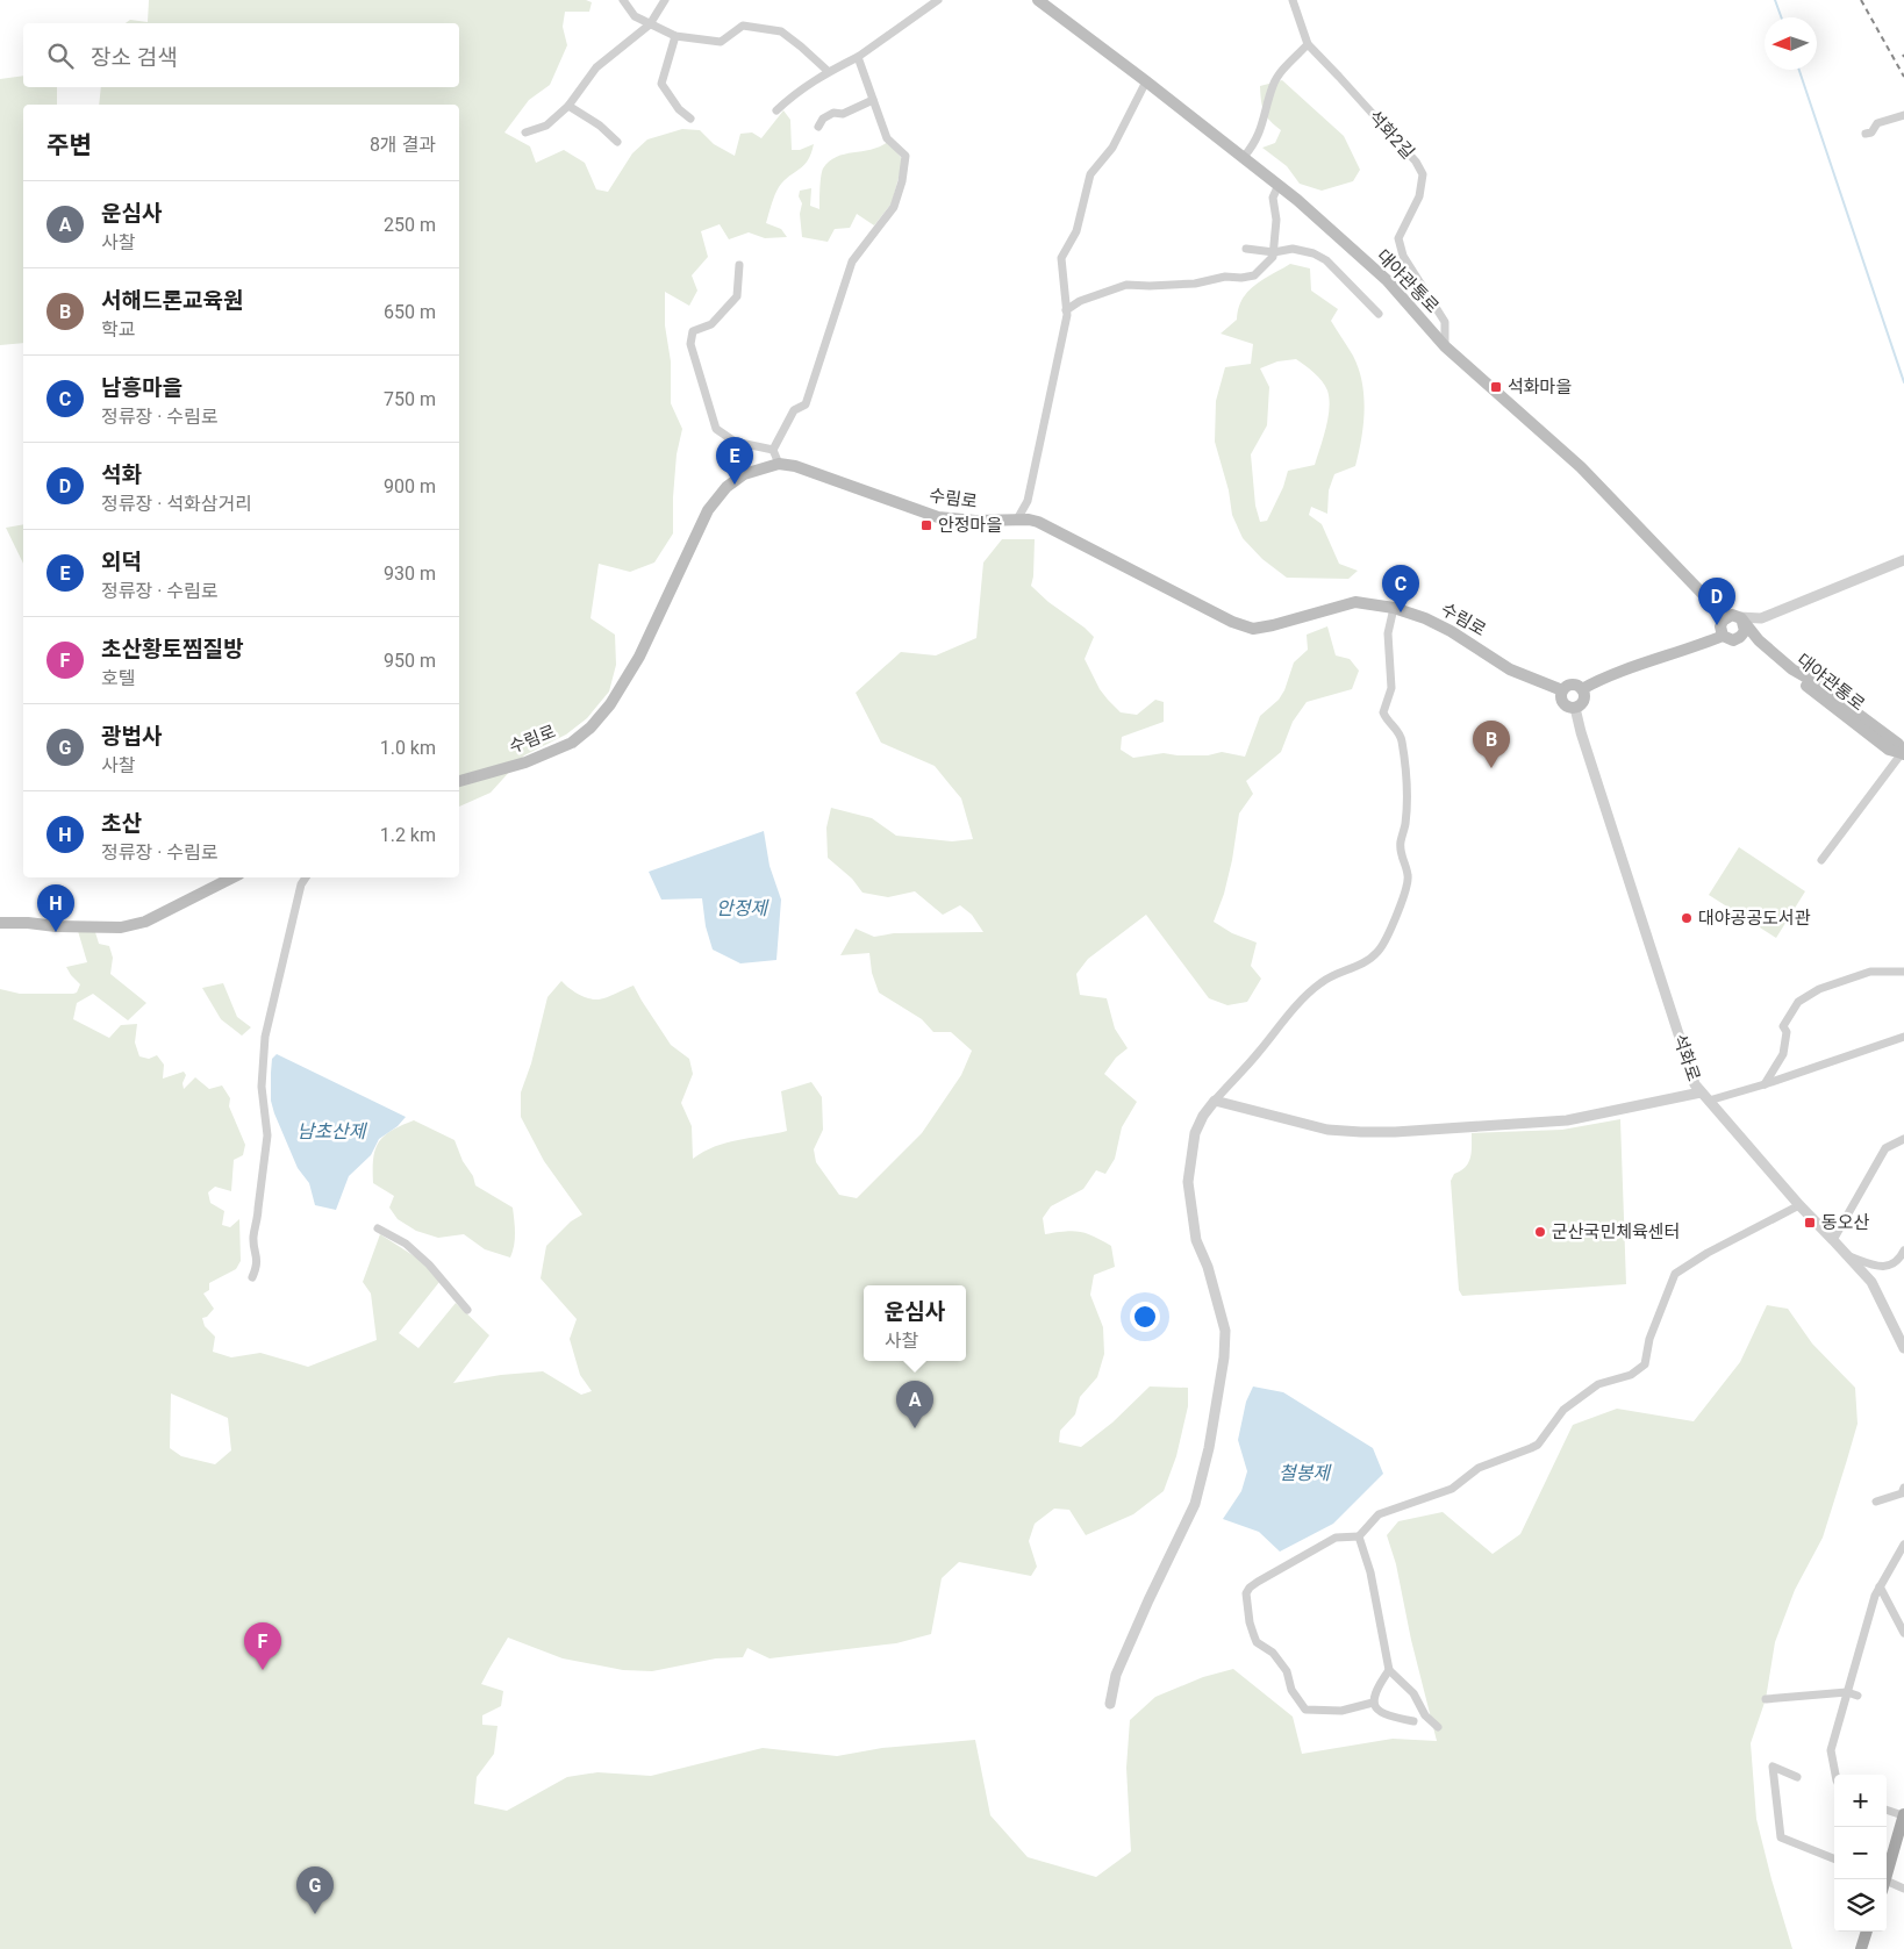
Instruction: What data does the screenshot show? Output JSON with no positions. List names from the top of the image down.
{
  "streets": {
    "main road": ["대야관통로", "수림로"],
    "street": ["석화2길", "석화로"]
  },
  "crossings": [
    ["석화2길", "대야관통로"],
    ["대야관통로", "수림로"],
    ["수림로", "석화로"]
  ],
  "water": ["안정제", "남초산제", "철봉제"],
  "places": {
    "transit": ["석화마을", "안정마을", "동오산"],
    "other": ["대야공공도서관", "군산국민체육센터"]
  },
  "north": "left",
  "page": {
    "search": "장소 검색",
    "heading": ["주변", "8개 결과"],
    "list": [
      {
        "mark": "A",
        "name": "운심사",
        "note": "사찰",
        "value": "250 m"
      },
      {
        "mark": "B",
        "name": "서해드론교육원",
        "note": "학교",
        "value": "650 m"
      },
      {
        "mark": "C",
        "name": "남흥마을",
        "note": "정류장 · 수림로",
        "value": "750 m"
      },
      {
        "mark": "D",
        "name": "석화",
        "note": "정류장 · 석화삼거리",
        "value": "900 m"
      },
      {
        "mark": "E",
        "name": "외덕",
        "note": "정류장 · 수림로",
        "value": "930 m"
      },
      {
        "mark": "F",
        "name": "초산황토찜질방",
        "note": "호텔",
        "value": "950 m"
      },
      {
        "mark": "G",
        "name": "광법사",
        "note": "사찰",
        "value": "1.0 km"
      },
      {
        "mark": "H",
        "name": "초산",
        "note": "정류장 · 수림로",
        "value": "1.2 km"
      }
    ],
    "pins": [
      "E",
      "C",
      "D",
      "B",
      "H",
      "A",
      "F",
      "G"
    ],
    "popup": ["운심사", "사찰"],
    "map_buttons": ["+", "−"]
  }
}
